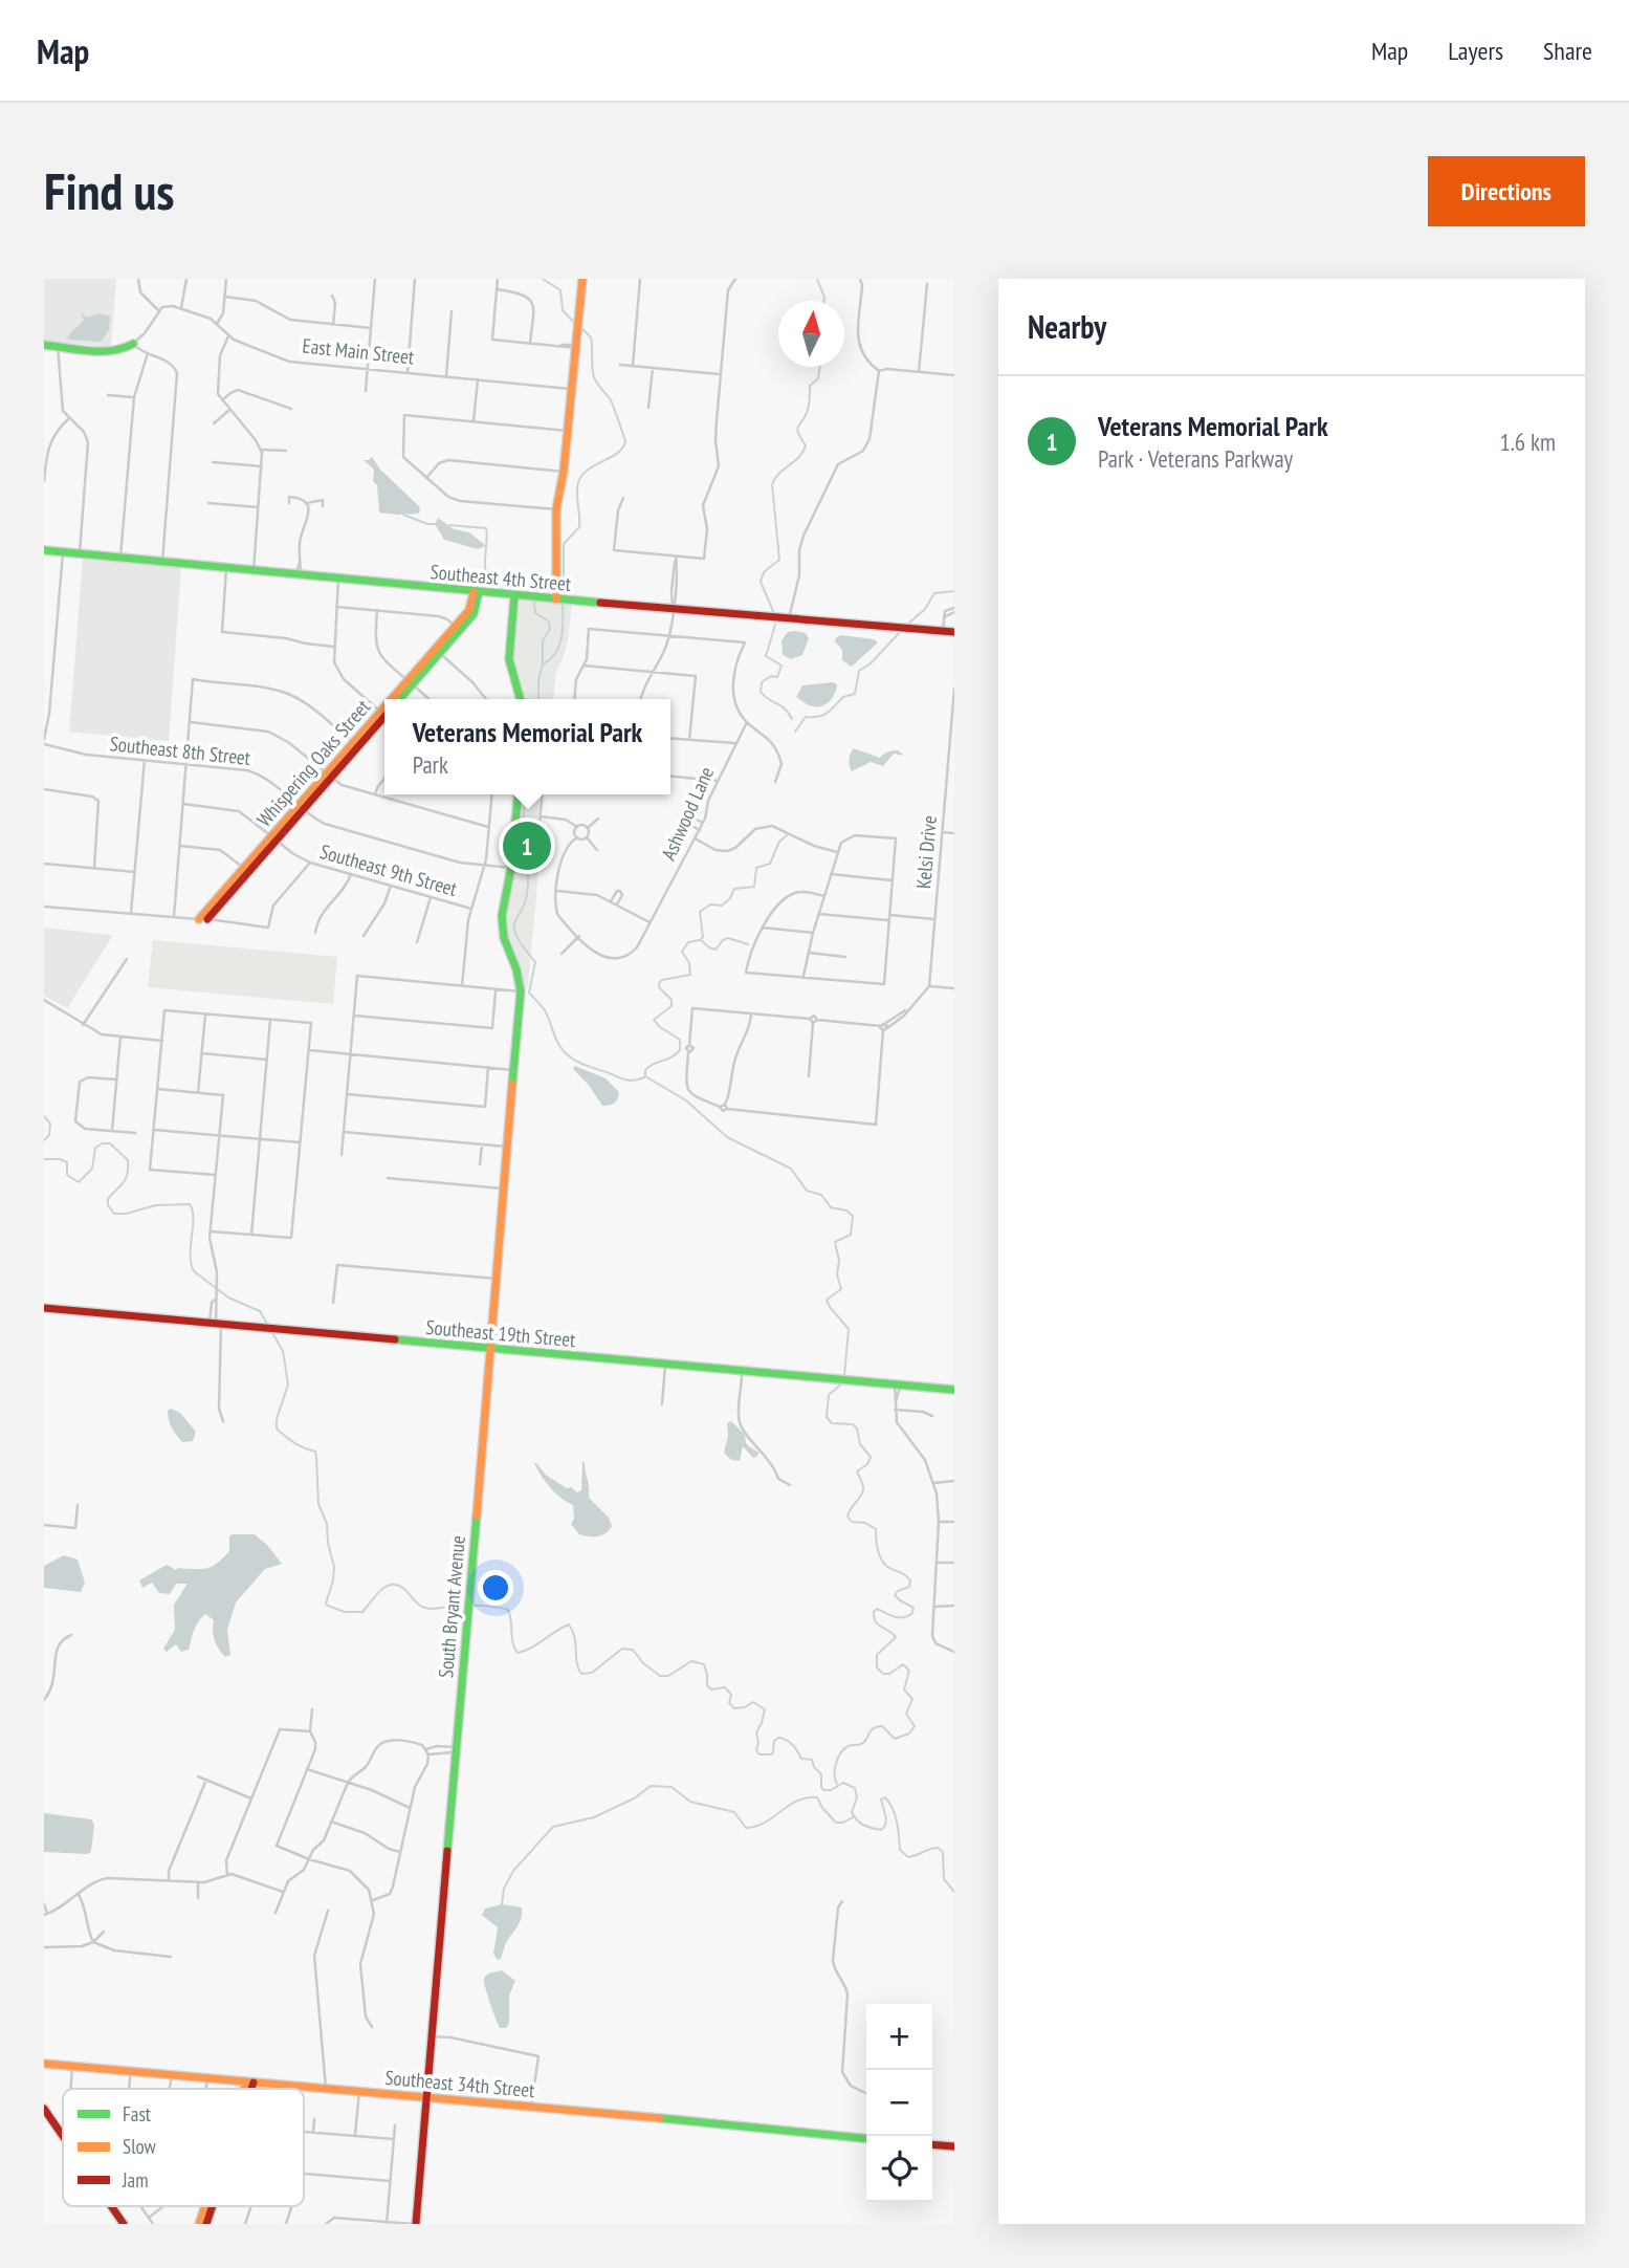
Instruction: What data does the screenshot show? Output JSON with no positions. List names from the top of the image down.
{
  "streets": {
    "street": [
      "East Main Street",
      "Southeast 4th Street",
      "Southeast 8th Street",
      "Whispering Oaks Street",
      "Ashwood Lane",
      "Kelsi Drive",
      "Southeast 9th Street",
      "Southeast 19th Street",
      "South Bryant Avenue",
      "Southeast 34th Street"
    ]
  },
  "crossings": [
    ["Southeast 4th Street", "Whispering Oaks Street"],
    ["Southeast 8th Street", "Whispering Oaks Street"],
    ["Whispering Oaks Street", "Southeast 9th Street"],
    ["Southeast 19th Street", "South Bryant Avenue"],
    ["South Bryant Avenue", "Southeast 34th Street"]
  ],
  "legend": ["Fast", "Slow", "Jam"],
  "north": "top",
  "page": {
    "header": "Map",
    "nav": ["Map", "Layers", "Share"],
    "buttons": "Directions",
    "title": "Find us",
    "heading": "Nearby",
    "list": [
      {
        "mark": "1",
        "name": "Veterans Memorial Park",
        "note": "Park · Veterans Parkway",
        "value": "1.6 km"
      }
    ],
    "popup": ["Veterans Memorial Park", "Park"],
    "pins": "1",
    "map_buttons": ["+", "−"]
  }
}
